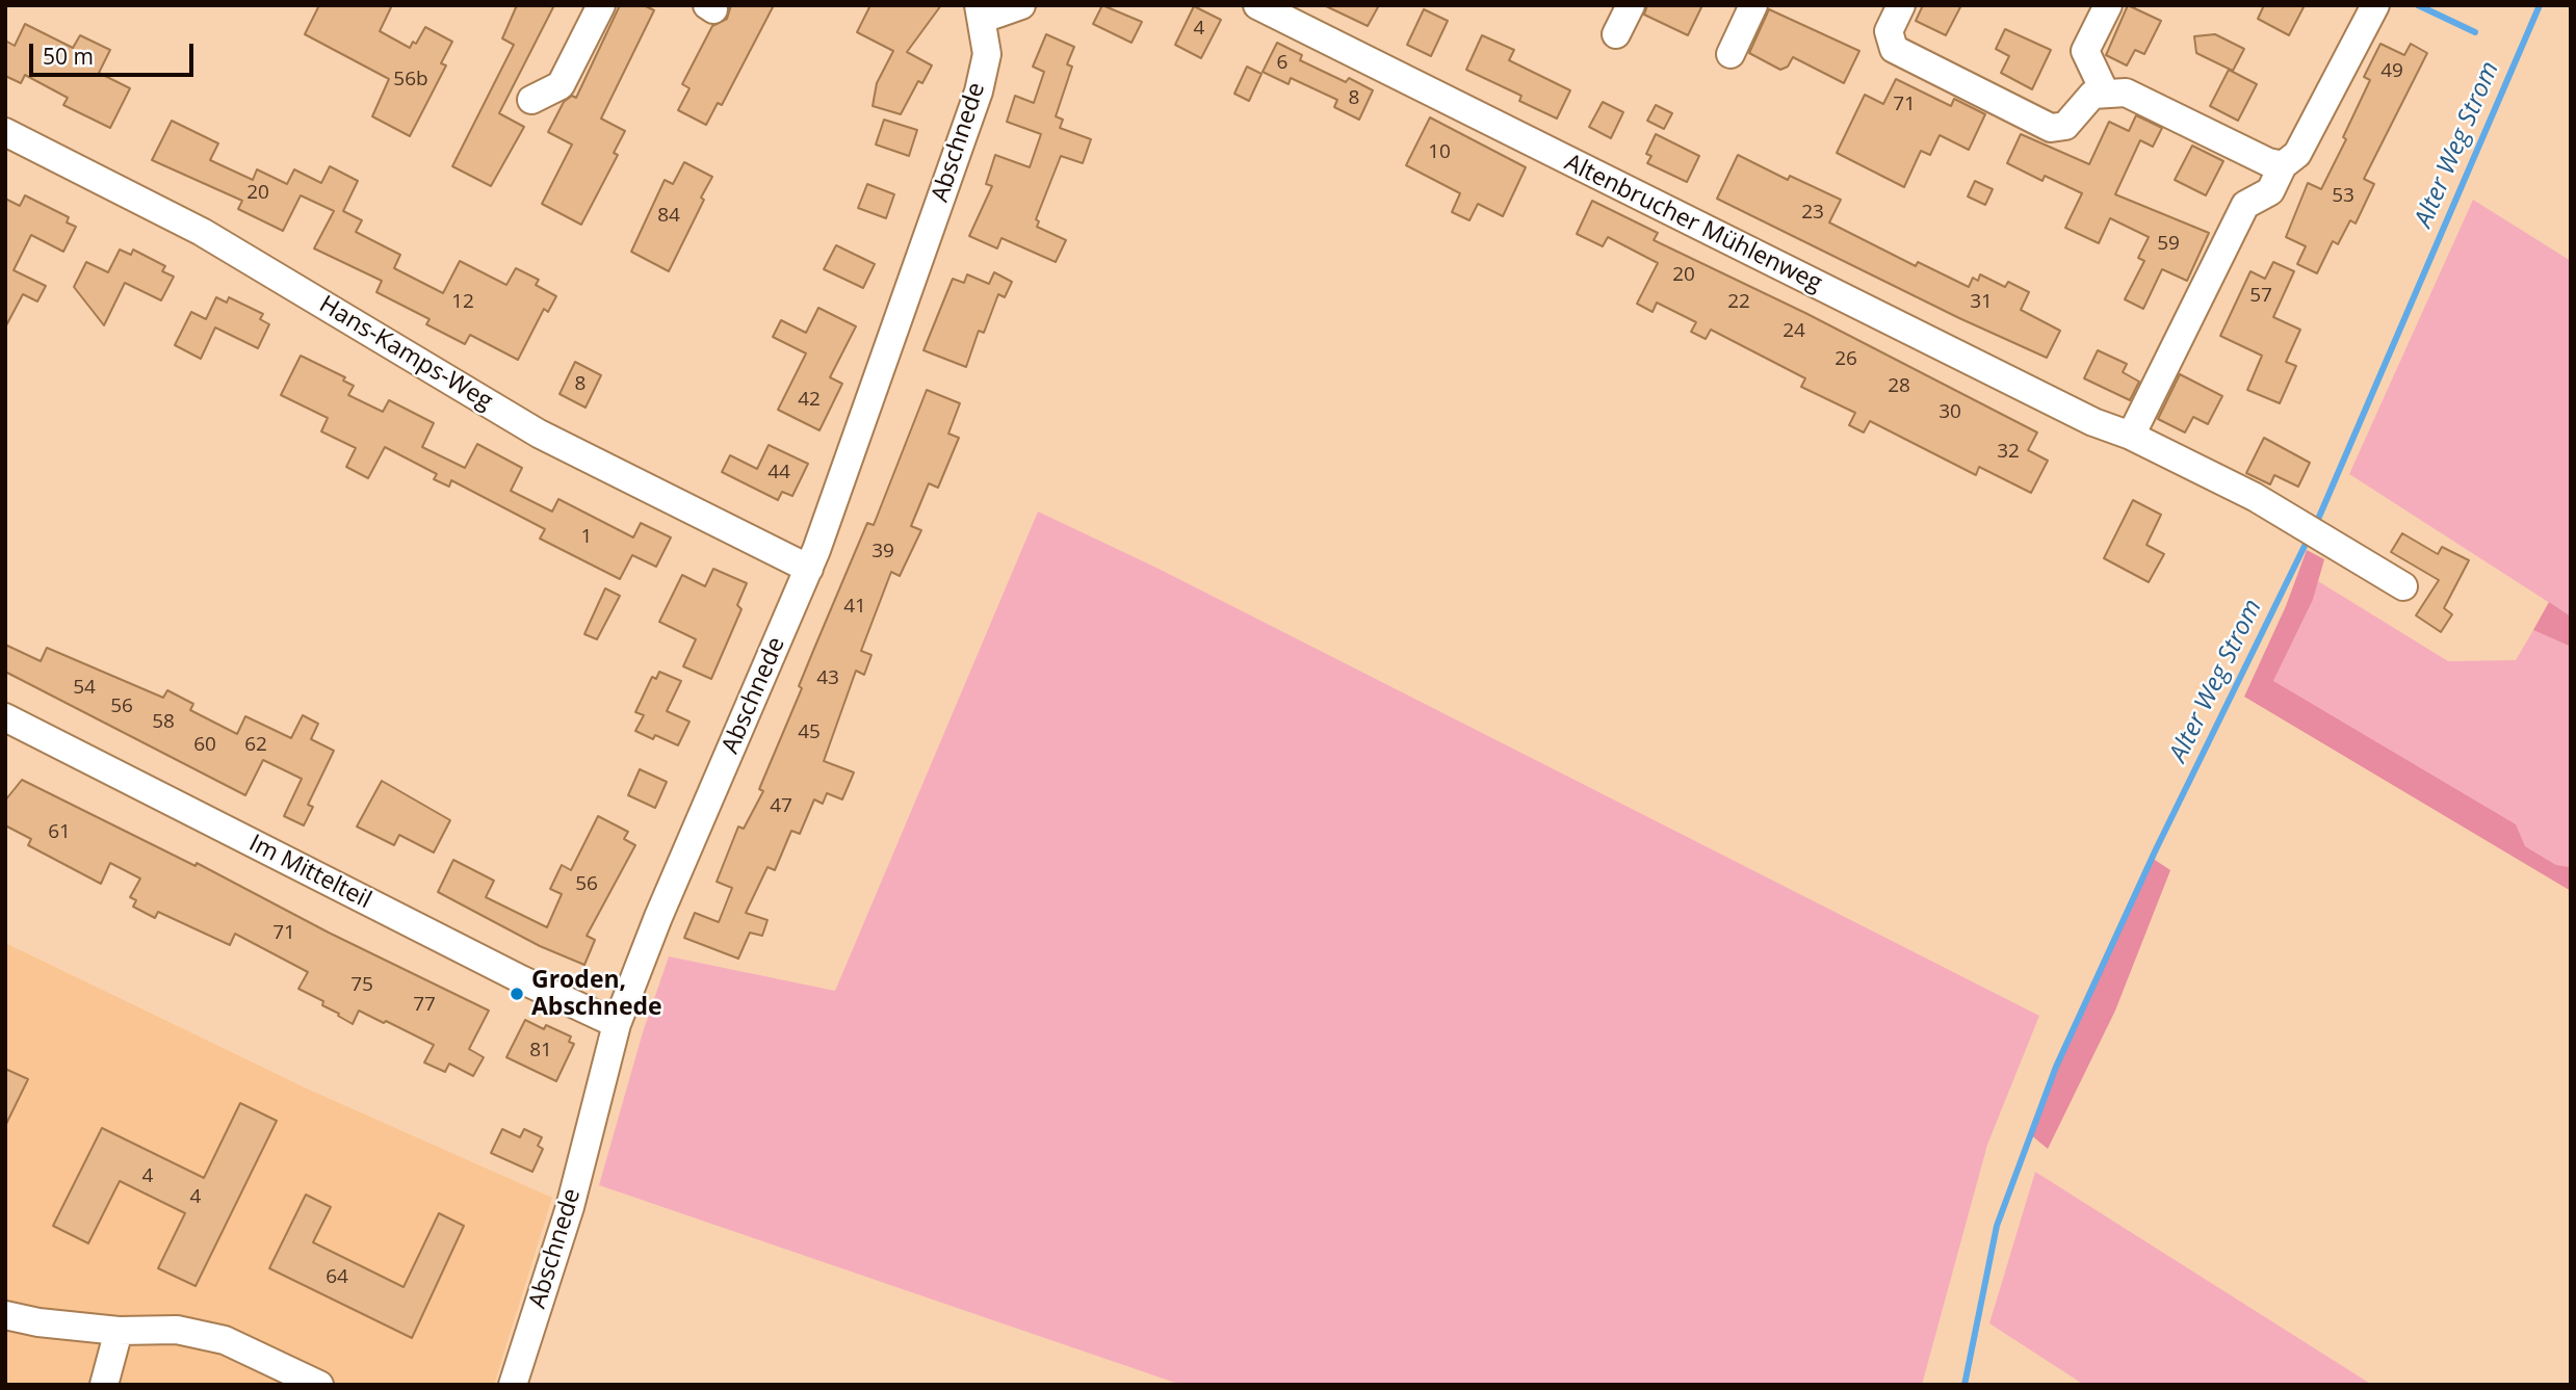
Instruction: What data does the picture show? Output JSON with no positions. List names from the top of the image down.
{
  "streets": {
    "street": [
      "Abschnede",
      "Altenbrucher Mühlenweg",
      "Hans-Kamps-Weg",
      "Im Mittelteil"
    ]
  },
  "crossings": [
    ["Abschnede", "Hans-Kamps-Weg"],
    ["Abschnede", "Im Mittelteil"]
  ],
  "water": ["Alter Weg Strom"],
  "places": ["Groden, Abschnede"],
  "house_numbers": [
    "4",
    "6",
    "49",
    "56b",
    "8",
    "71",
    "10",
    "20",
    "53",
    "23",
    "84",
    "59",
    "20",
    "57",
    "12",
    "22",
    "31",
    "24",
    "26",
    "8",
    "28",
    "42",
    "30",
    "32",
    "44",
    "1",
    "39",
    "41",
    "43",
    "54",
    "56",
    "58",
    "45",
    "60",
    "62",
    "47",
    "61",
    "56",
    "71",
    "75",
    "77",
    "81",
    "4",
    "4",
    "64"
  ],
  "scale_bar": "50 m"
}
